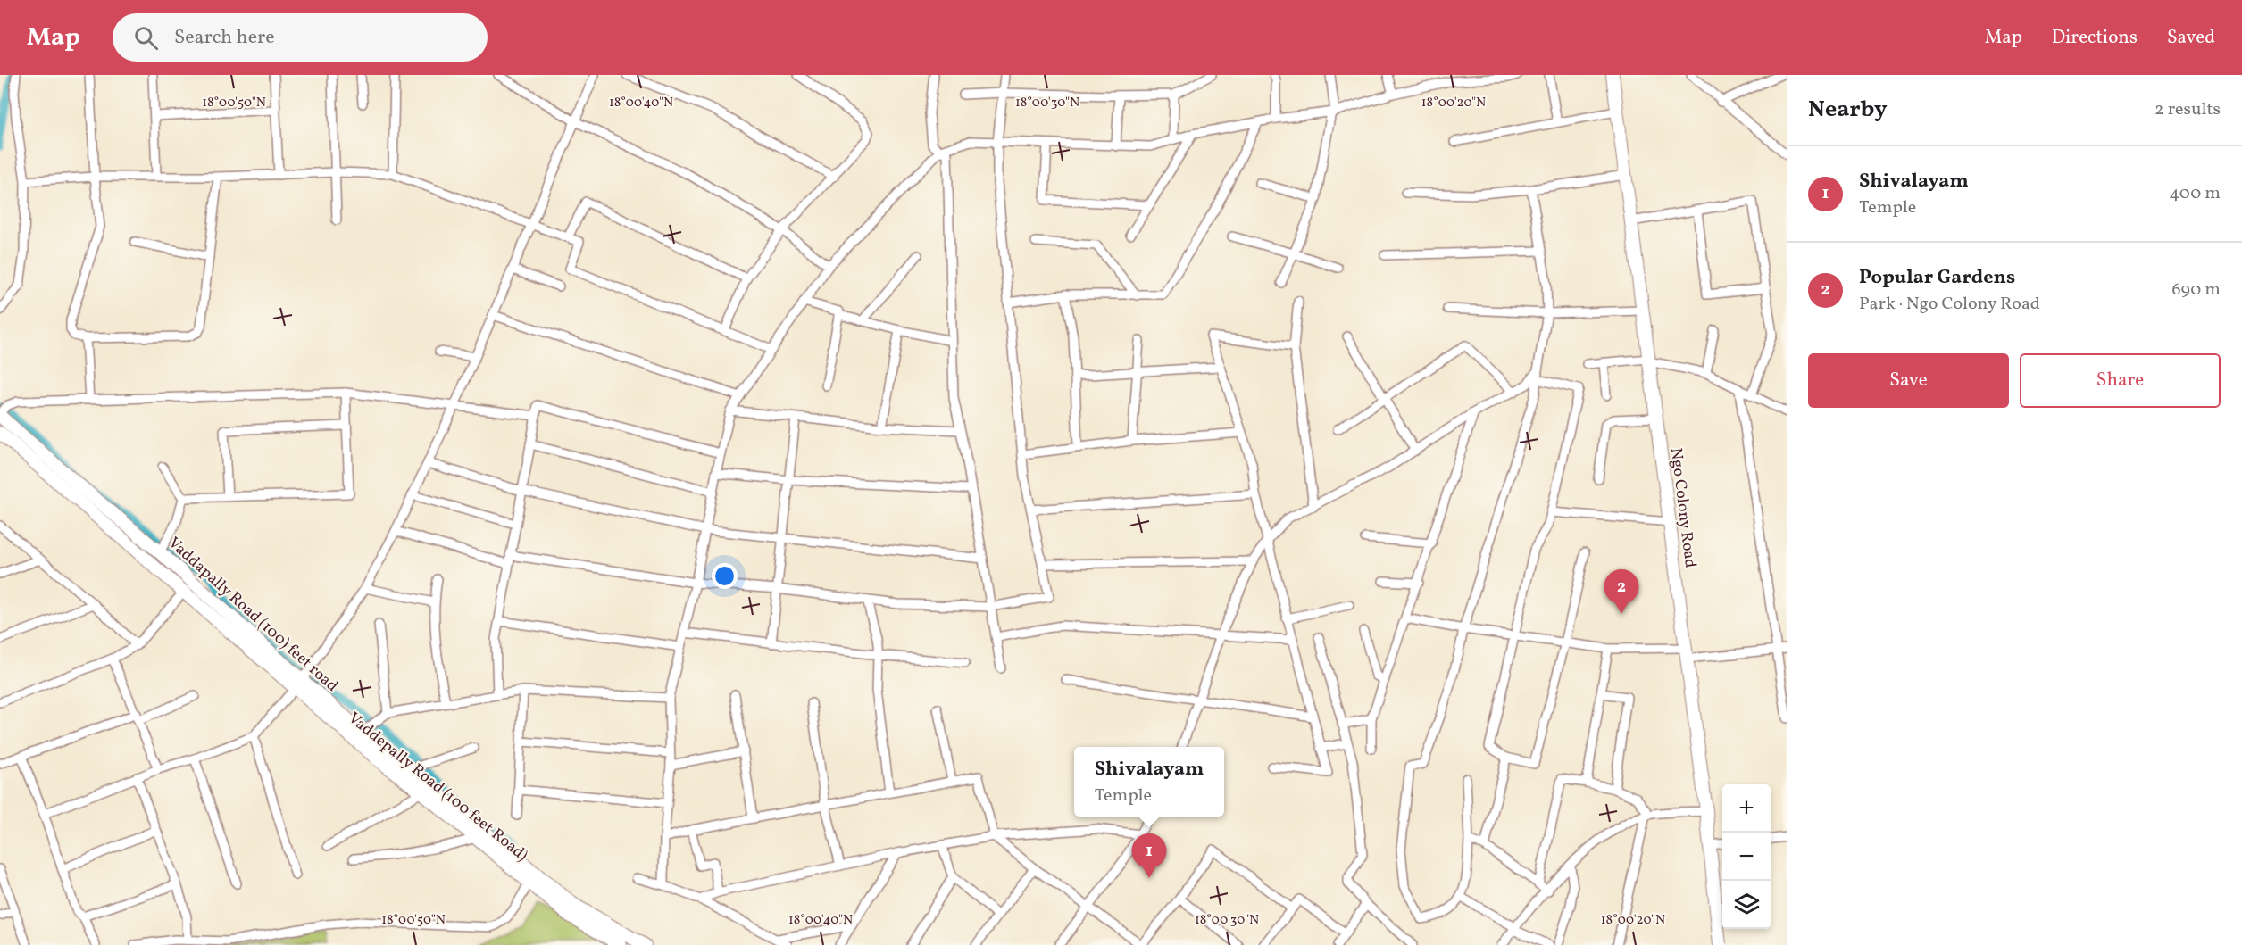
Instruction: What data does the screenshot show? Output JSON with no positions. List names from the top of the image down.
{
  "streets": {
    "main road": ["Ngo Colony Road", "Vaddapally Road (100) feet road", "Vaddepally Road (100 feet Road)"]
  },
  "crossings": [
    ["Vaddapally Road (100) feet road", "Vaddepally Road (100 feet Road)"]
  ],
  "page": {
    "header": "Map",
    "search": "Search here",
    "nav": ["Map", "Directions", "Saved"],
    "heading": ["Nearby", "2 results"],
    "list": [
      {
        "mark": "1",
        "name": "Shivalayam",
        "note": "Temple",
        "value": "400 m"
      },
      {
        "mark": "2",
        "name": "Popular Gardens",
        "note": "Park · Ngo Colony Road",
        "value": "690 m"
      }
    ],
    "buttons": ["Save", "Share"],
    "pins": ["2", "1"],
    "popup": ["Shivalayam", "Temple"],
    "map_buttons": ["+", "−"]
  },
  "coordinates": [
    "18°00'50\"N",
    "18°00'40\"N",
    "18°00'30\"N",
    "18°00'20\"N"
  ]
}
